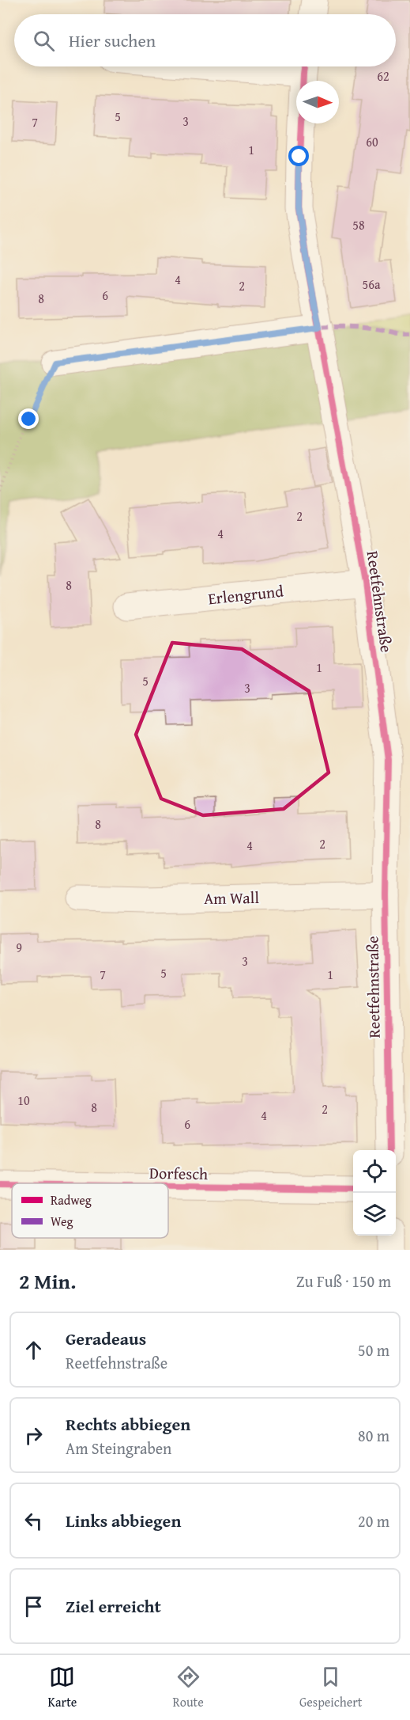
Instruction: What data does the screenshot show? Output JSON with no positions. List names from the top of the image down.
{
  "streets": {
    "street": [
      "Erlengrund",
      "Reetfehnstraße",
      "Am Wall",
      "Dorfesch"
    ]
  },
  "crossings": [
    ["Erlengrund", "Reetfehnstraße"],
    ["Reetfehnstraße", "Am Wall"]
  ],
  "house_numbers": [
    "62",
    "5",
    "3",
    "7",
    "60",
    "1",
    "58",
    "4",
    "56a",
    "2",
    "6",
    "8",
    "2",
    "4",
    "8",
    "1",
    "5",
    "3",
    "8",
    "2",
    "4",
    "9",
    "3",
    "5",
    "7",
    "1",
    "10",
    "8",
    "2",
    "4",
    "6"
  ],
  "legend": ["Radweg", "Weg"],
  "north": "right",
  "page": {
    "search": "Hier suchen",
    "heading": ["2 Min.", "Zu Fuß · 150 m"],
    "list": [
      ["Geradeaus", "Reetfehnstraße", "50 m"],
      ["Rechts abbiegen", "Am Steingraben", "80 m"],
      ["Links abbiegen", "20 m"],
      "Ziel erreicht"
    ],
    "nav": ["Karte", "Route", "Gespeichert"]
  }
}
